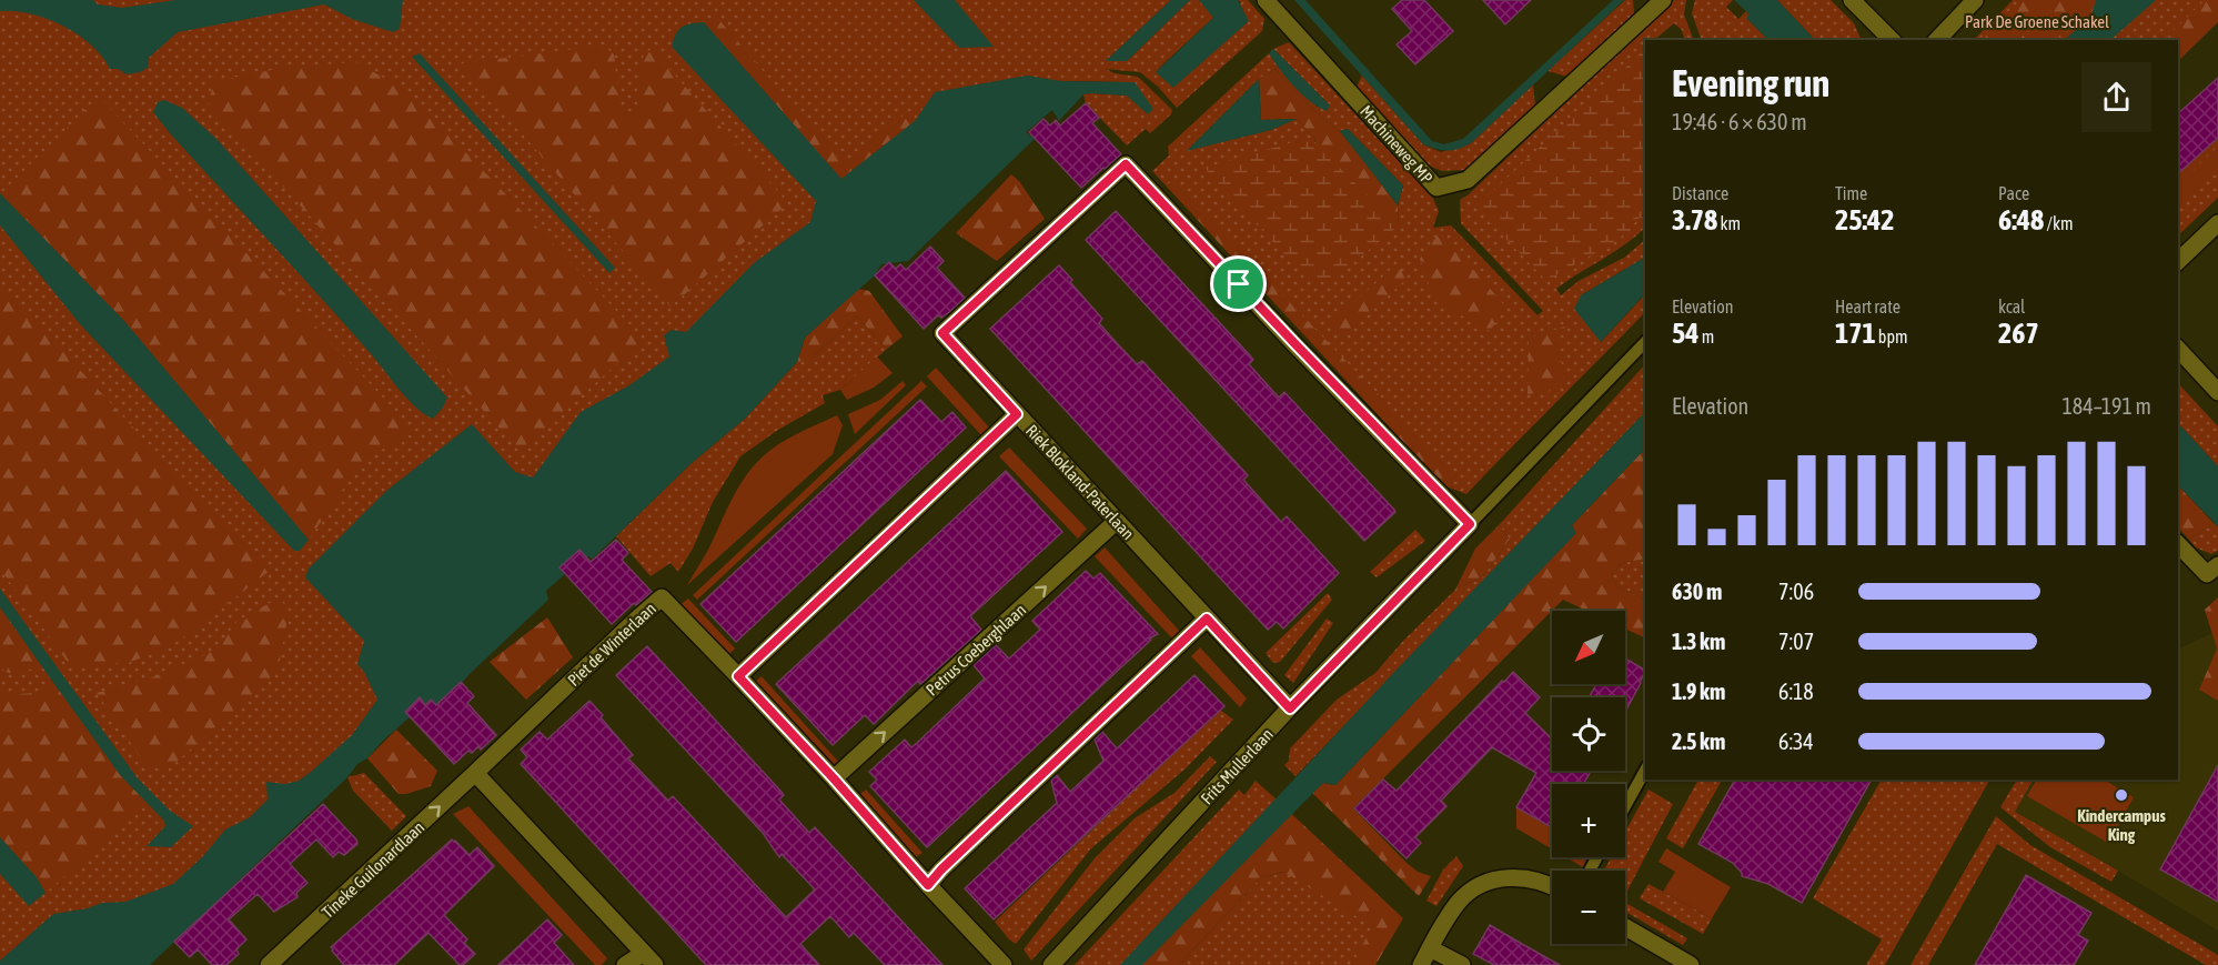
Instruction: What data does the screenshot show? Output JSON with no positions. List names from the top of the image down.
{
  "streets": {
    "street": [
      "Machineweg MP",
      "Riek Blokland-Paterlaan",
      "Piet de Winterlaan",
      "Petrus Coeberghlaan",
      "Frits Mullerlaan",
      "Tineke Guilonardlaan"
    ]
  },
  "crossings": [
    ["Riek Blokland-Paterlaan", "Petrus Coeberghlaan"],
    ["Riek Blokland-Paterlaan", "Frits Mullerlaan"],
    ["Piet de Winterlaan", "Petrus Coeberghlaan"],
    ["Piet de Winterlaan", "Tineke Guilonardlaan"]
  ],
  "one_way": ["Tineke Guilonardlaan"],
  "parks": ["Park De Groene Schakel"],
  "places": ["Kindercampus King"],
  "north": "bottom left",
  "page": {
    "heading": ["Evening run", "19:46 · 6 × 630 m"],
    "stats": [
      ["Distance", "3.78 km"],
      ["Time", "25:42"],
      ["Pace", "6:48 /km"],
      ["Elevation", "54 m"],
      ["Heart rate", "171 bpm"],
      ["kcal", "267"]
    ],
    "chart": ["Elevation", "184–191 m"],
    "list": [
      {
        "name": "630 m",
        "note": "7:06"
      },
      {
        "name": "1.3 km",
        "note": "7:07"
      },
      {
        "name": "1.9 km",
        "note": "6:18"
      },
      {
        "name": "2.5 km",
        "note": "6:34"
      }
    ],
    "map_buttons": ["+", "−"]
  }
}
